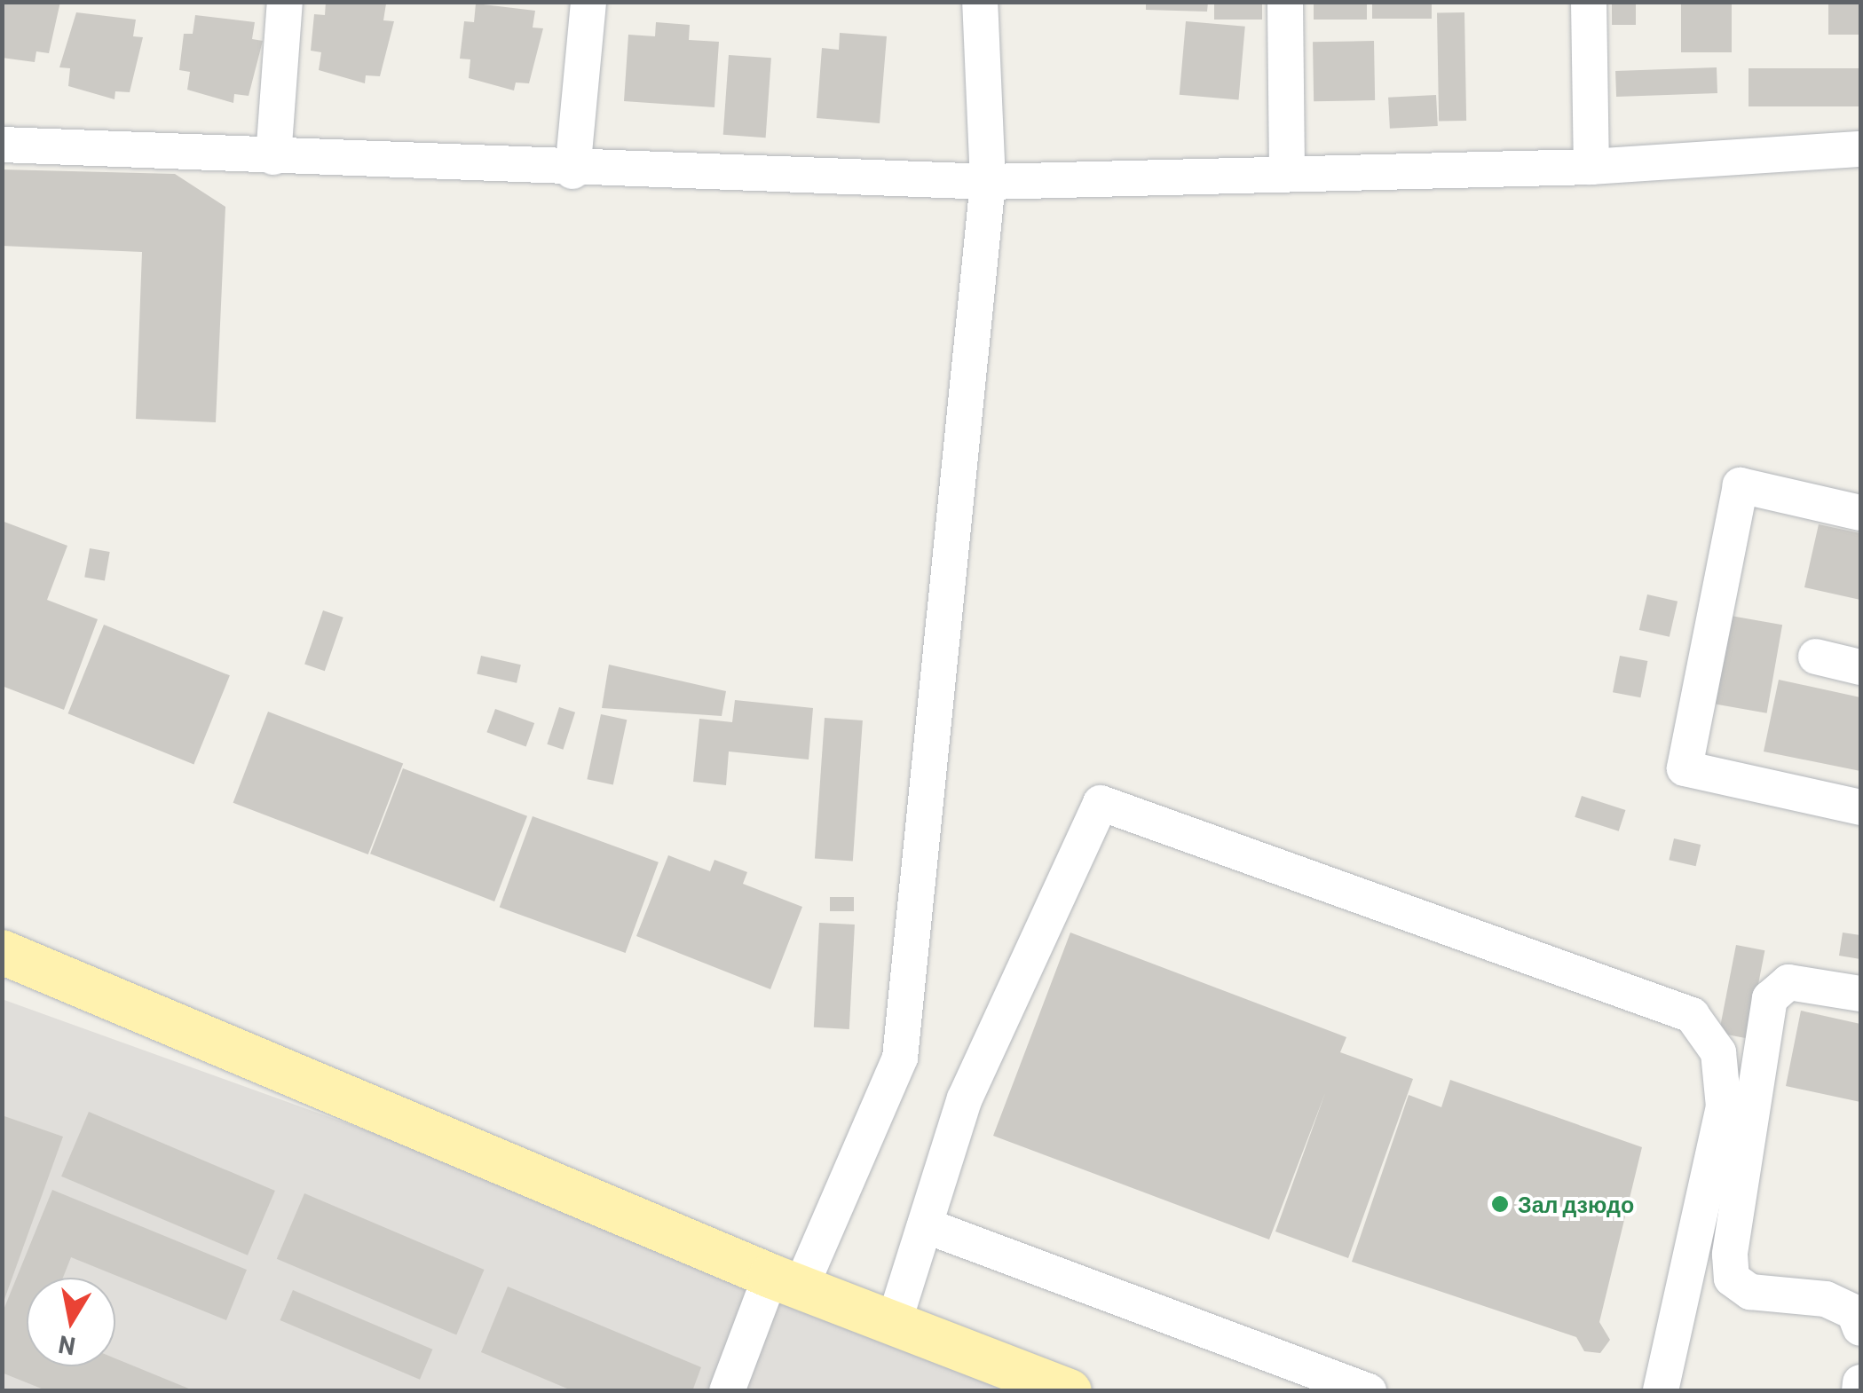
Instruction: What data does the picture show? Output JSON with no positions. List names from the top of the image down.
{
  "places": ["Зал дзюдо"],
  "north": "bottom"
}
